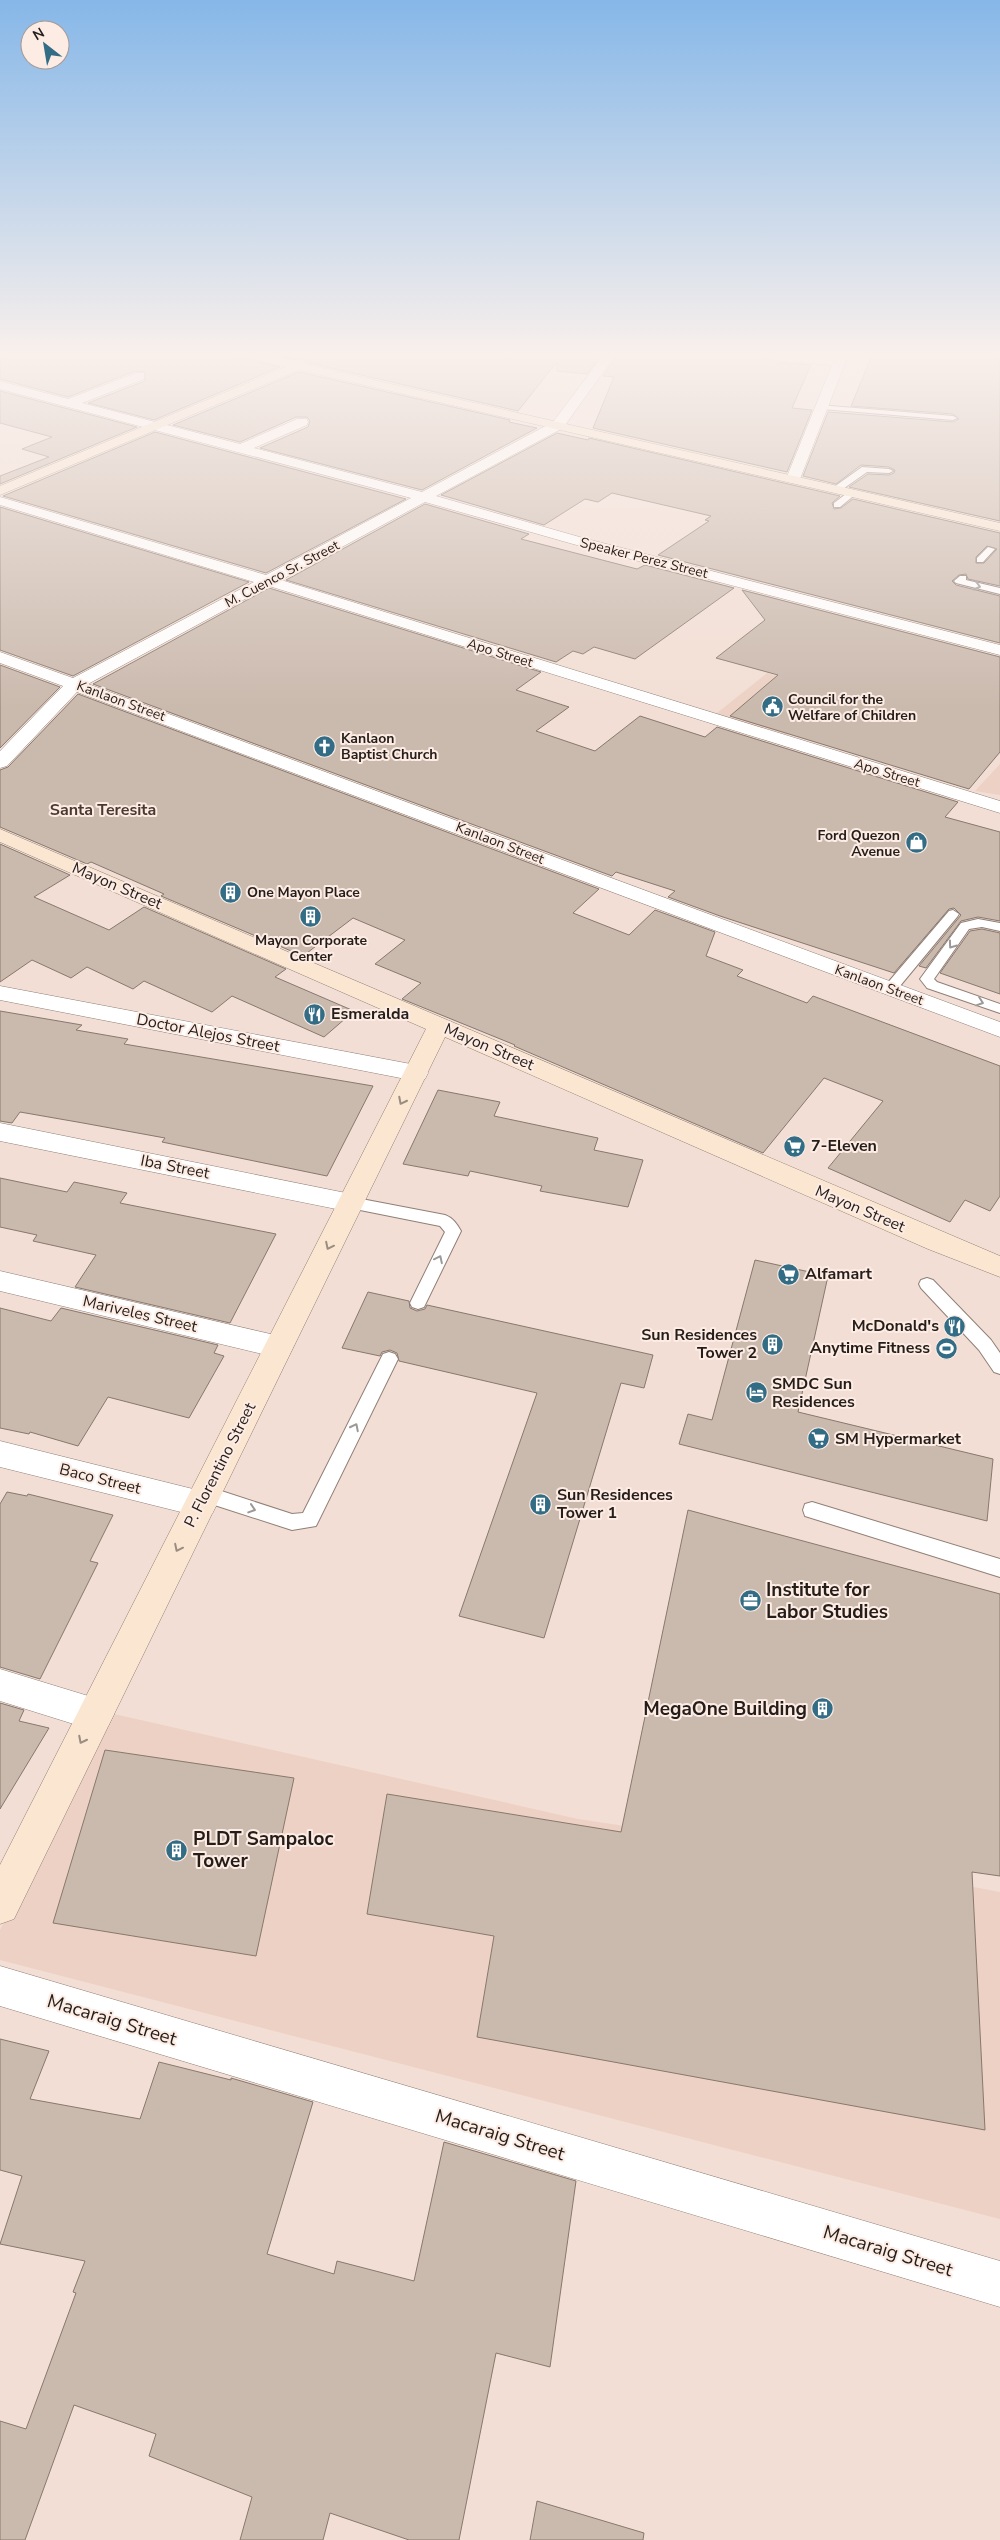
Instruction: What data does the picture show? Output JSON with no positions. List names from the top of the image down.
{
  "streets": {
    "street": [
      "Speaker Perez Street",
      "M. Cuenco Sr. Street",
      "Apo Street",
      "Kanlaon Street",
      "Mayon Street",
      "Doctor Alejos Street",
      "Iba Street",
      "Mariveles Street",
      "P. Florentino Street",
      "Baco Street",
      "Macaraig Street"
    ]
  },
  "crossings": [
    ["Speaker Perez Street", "M. Cuenco Sr. Street"],
    ["M. Cuenco Sr. Street", "Apo Street"],
    ["M. Cuenco Sr. Street", "Kanlaon Street"],
    ["Mayon Street", "P. Florentino Street"],
    ["Doctor Alejos Street", "P. Florentino Street"],
    ["Iba Street", "P. Florentino Street"],
    ["Mariveles Street", "P. Florentino Street"],
    ["P. Florentino Street", "Baco Street"]
  ],
  "one_way": ["P. Florentino Street"],
  "districts": ["Santa Teresita"],
  "places": {
    "public building": ["Council for the Welfare of Children"],
    "church": ["Kanlaon Baptist Church"],
    "shop": ["Ford Quezon Avenue"],
    "building": [
      "One Mayon Place",
      "Mayon Corporate Center",
      "Sun Residences Tower 2",
      "Sun Residences Tower 1",
      "MegaOne Building",
      "PLDT Sampaloc Tower"
    ],
    "restaurant": ["Esmeralda", "McDonald's"],
    "supermarket": ["7-Eleven", "Alfamart", "SM Hypermarket"],
    "sports": ["Anytime Fitness"],
    "hotel": ["SMDC Sun Residences"],
    "office": ["Institute for Labor Studies"]
  },
  "north": "top left"
}
